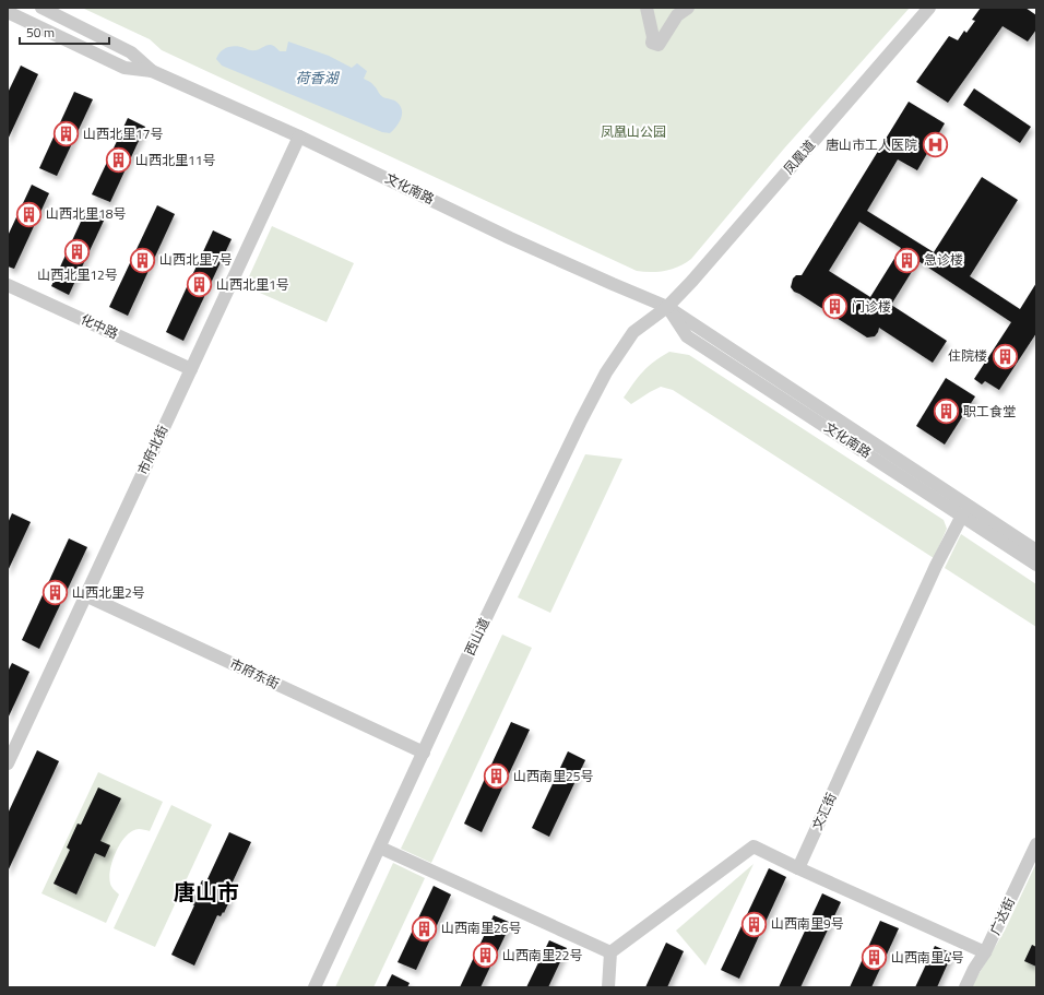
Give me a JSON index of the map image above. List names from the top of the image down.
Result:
{
  "streets": {
    "street": [
      "凤凰道",
      "文化南路",
      "化中路",
      "市府北街",
      "西山道",
      "市府东街",
      "文汇街",
      "广达街"
    ]
  },
  "crossings": [
    ["凤凰道", "文化南路"],
    ["凤凰道", "西山道"],
    ["文化南路", "市府北街"],
    ["文化南路", "西山道"],
    ["文化南路", "文汇街"],
    ["化中路", "市府北街"],
    ["市府北街", "市府东街"],
    ["西山道", "市府东街"]
  ],
  "districts": ["唐山市"],
  "water": ["荷香湖"],
  "parks": ["凤凰山公园"],
  "places": {
    "building": [
      "山西北里17号",
      "山西北里11号",
      "山西北里18号",
      "山西北里12号",
      "山西北里7号",
      "急诊楼",
      "山西北里1号",
      "门诊楼",
      "住院楼",
      "职工食堂",
      "山西北里2号",
      "山西南里25号",
      "山西南里9号",
      "山西南里26号",
      "山西南里22号",
      "山西南里4号"
    ],
    "hospital": ["唐山市工人医院"]
  },
  "scale_bar": "50 m"
}
